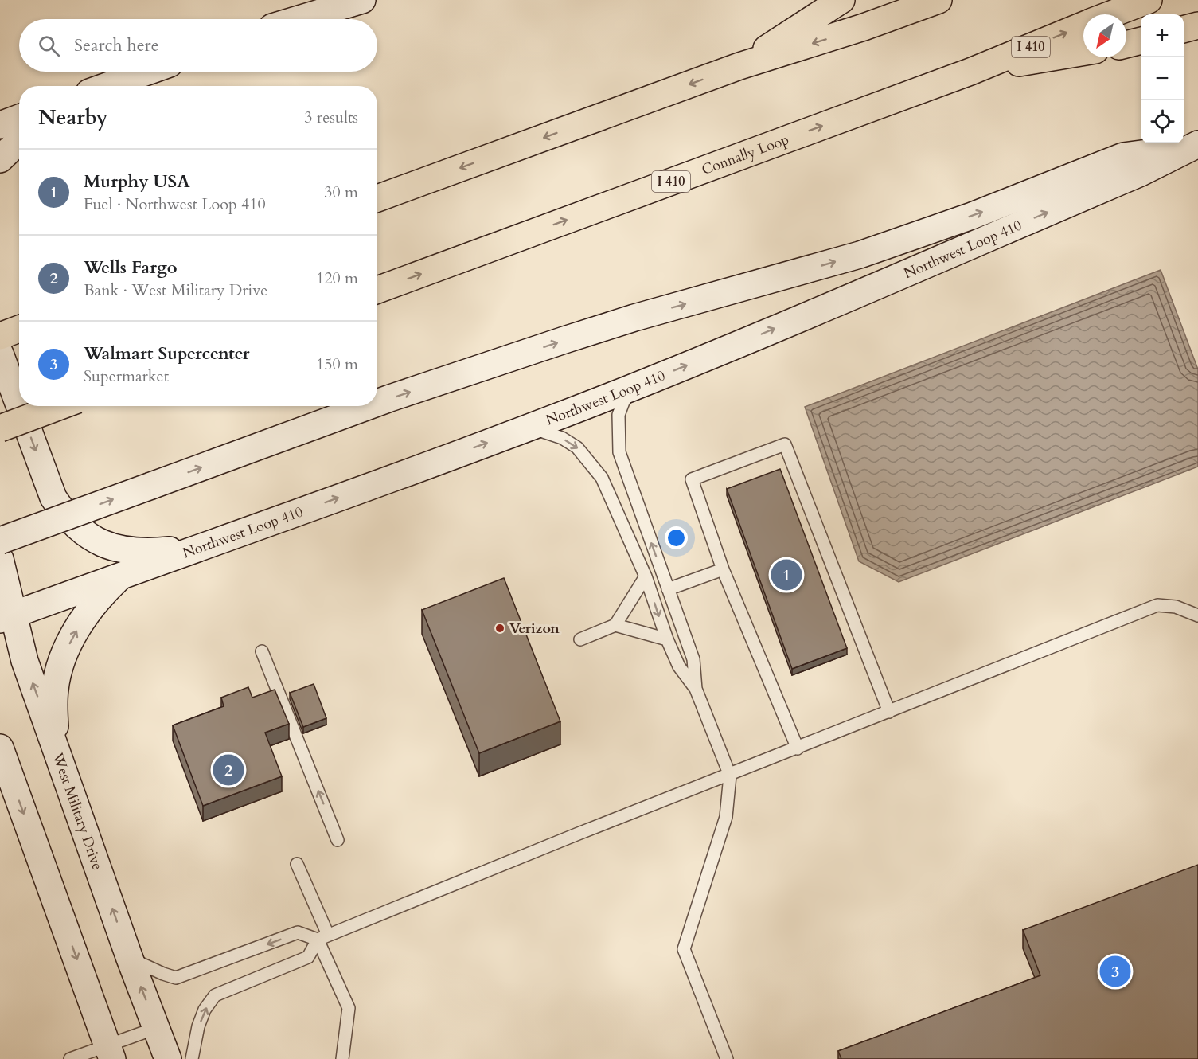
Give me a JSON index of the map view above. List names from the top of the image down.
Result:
{
  "streets": {
    "highway": ["I 410", "Connally Loop"],
    "main road": ["Northwest Loop 410", "West Military Drive"]
  },
  "crossings": [
    ["Northwest Loop 410", "West Military Drive"]
  ],
  "places": ["Verizon"],
  "north": "bottom left",
  "page": {
    "map_buttons": ["+", "−"],
    "search": "Search here",
    "heading": ["Nearby", "3 results"],
    "list": [
      {
        "mark": "1",
        "name": "Murphy USA",
        "note": "Fuel · Northwest Loop 410",
        "value": "30 m"
      },
      {
        "mark": "2",
        "name": "Wells Fargo",
        "note": "Bank · West Military Drive",
        "value": "120 m"
      },
      {
        "mark": "3",
        "name": "Walmart Supercenter",
        "note": "Supermarket",
        "value": "150 m"
      }
    ],
    "pins": ["1", "2", "3"]
  }
}
